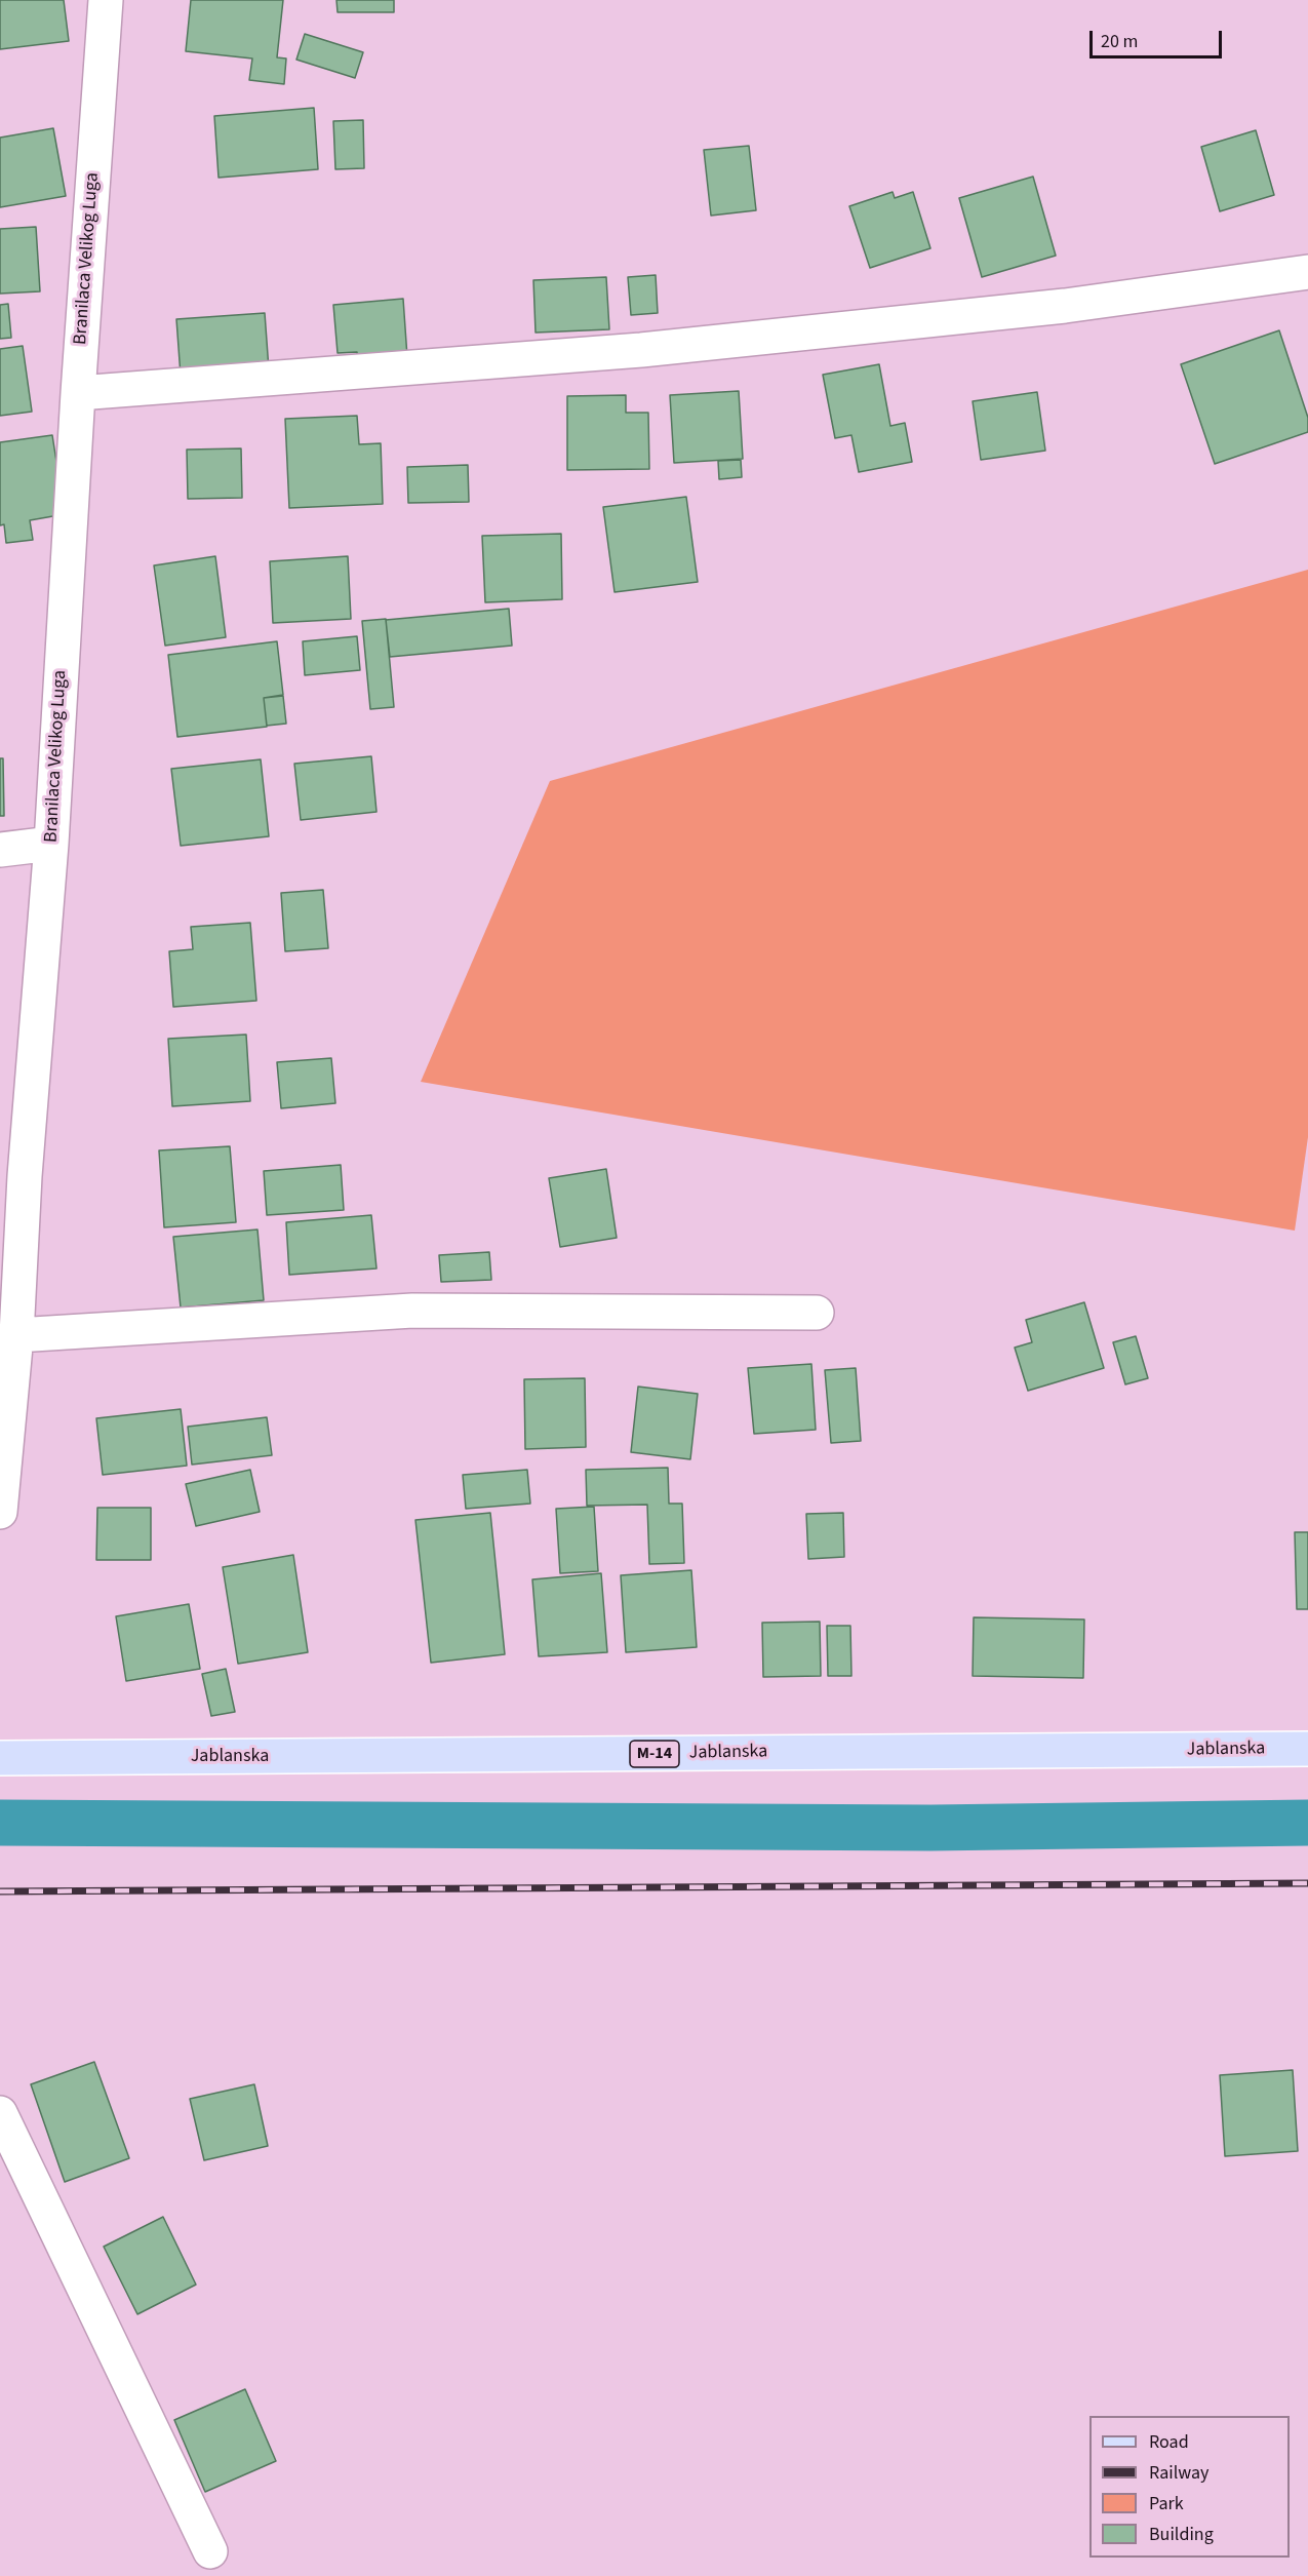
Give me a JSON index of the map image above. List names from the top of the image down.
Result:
{
  "streets": {
    "main road": ["Jablanska", "M-14"],
    "street": ["Branilaca Velikog Luga"]
  },
  "legend": [
    "Road",
    "Railway",
    "Park",
    "Building"
  ],
  "scale_bar": "20 m"
}
